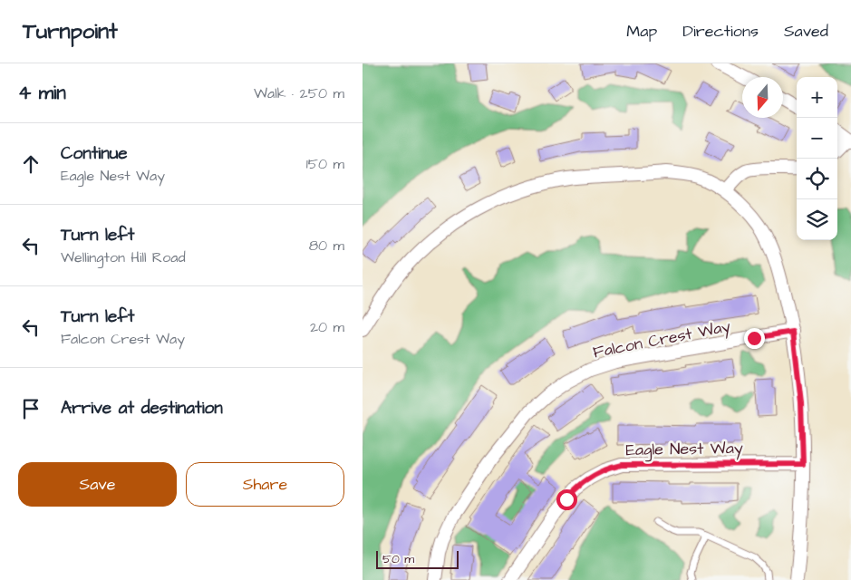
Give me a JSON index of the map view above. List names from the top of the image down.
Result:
{
  "streets": {
    "street": ["Falcon Crest Way", "Eagle Nest Way"]
  },
  "scale_bar": "50 m",
  "north": "bottom",
  "page": {
    "header": "Turnpoint",
    "nav": ["Map", "Directions", "Saved"],
    "heading": ["4 min", "Walk · 250 m"],
    "map_buttons": ["+", "−"],
    "list": [
      ["Continue", "Eagle Nest Way", "150 m"],
      ["Turn left", "Wellington Hill Road", "80 m"],
      ["Turn left", "Falcon Crest Way", "20 m"],
      "Arrive at destination"
    ],
    "buttons": ["Save", "Share"],
    "scale": "50 m"
  }
}
